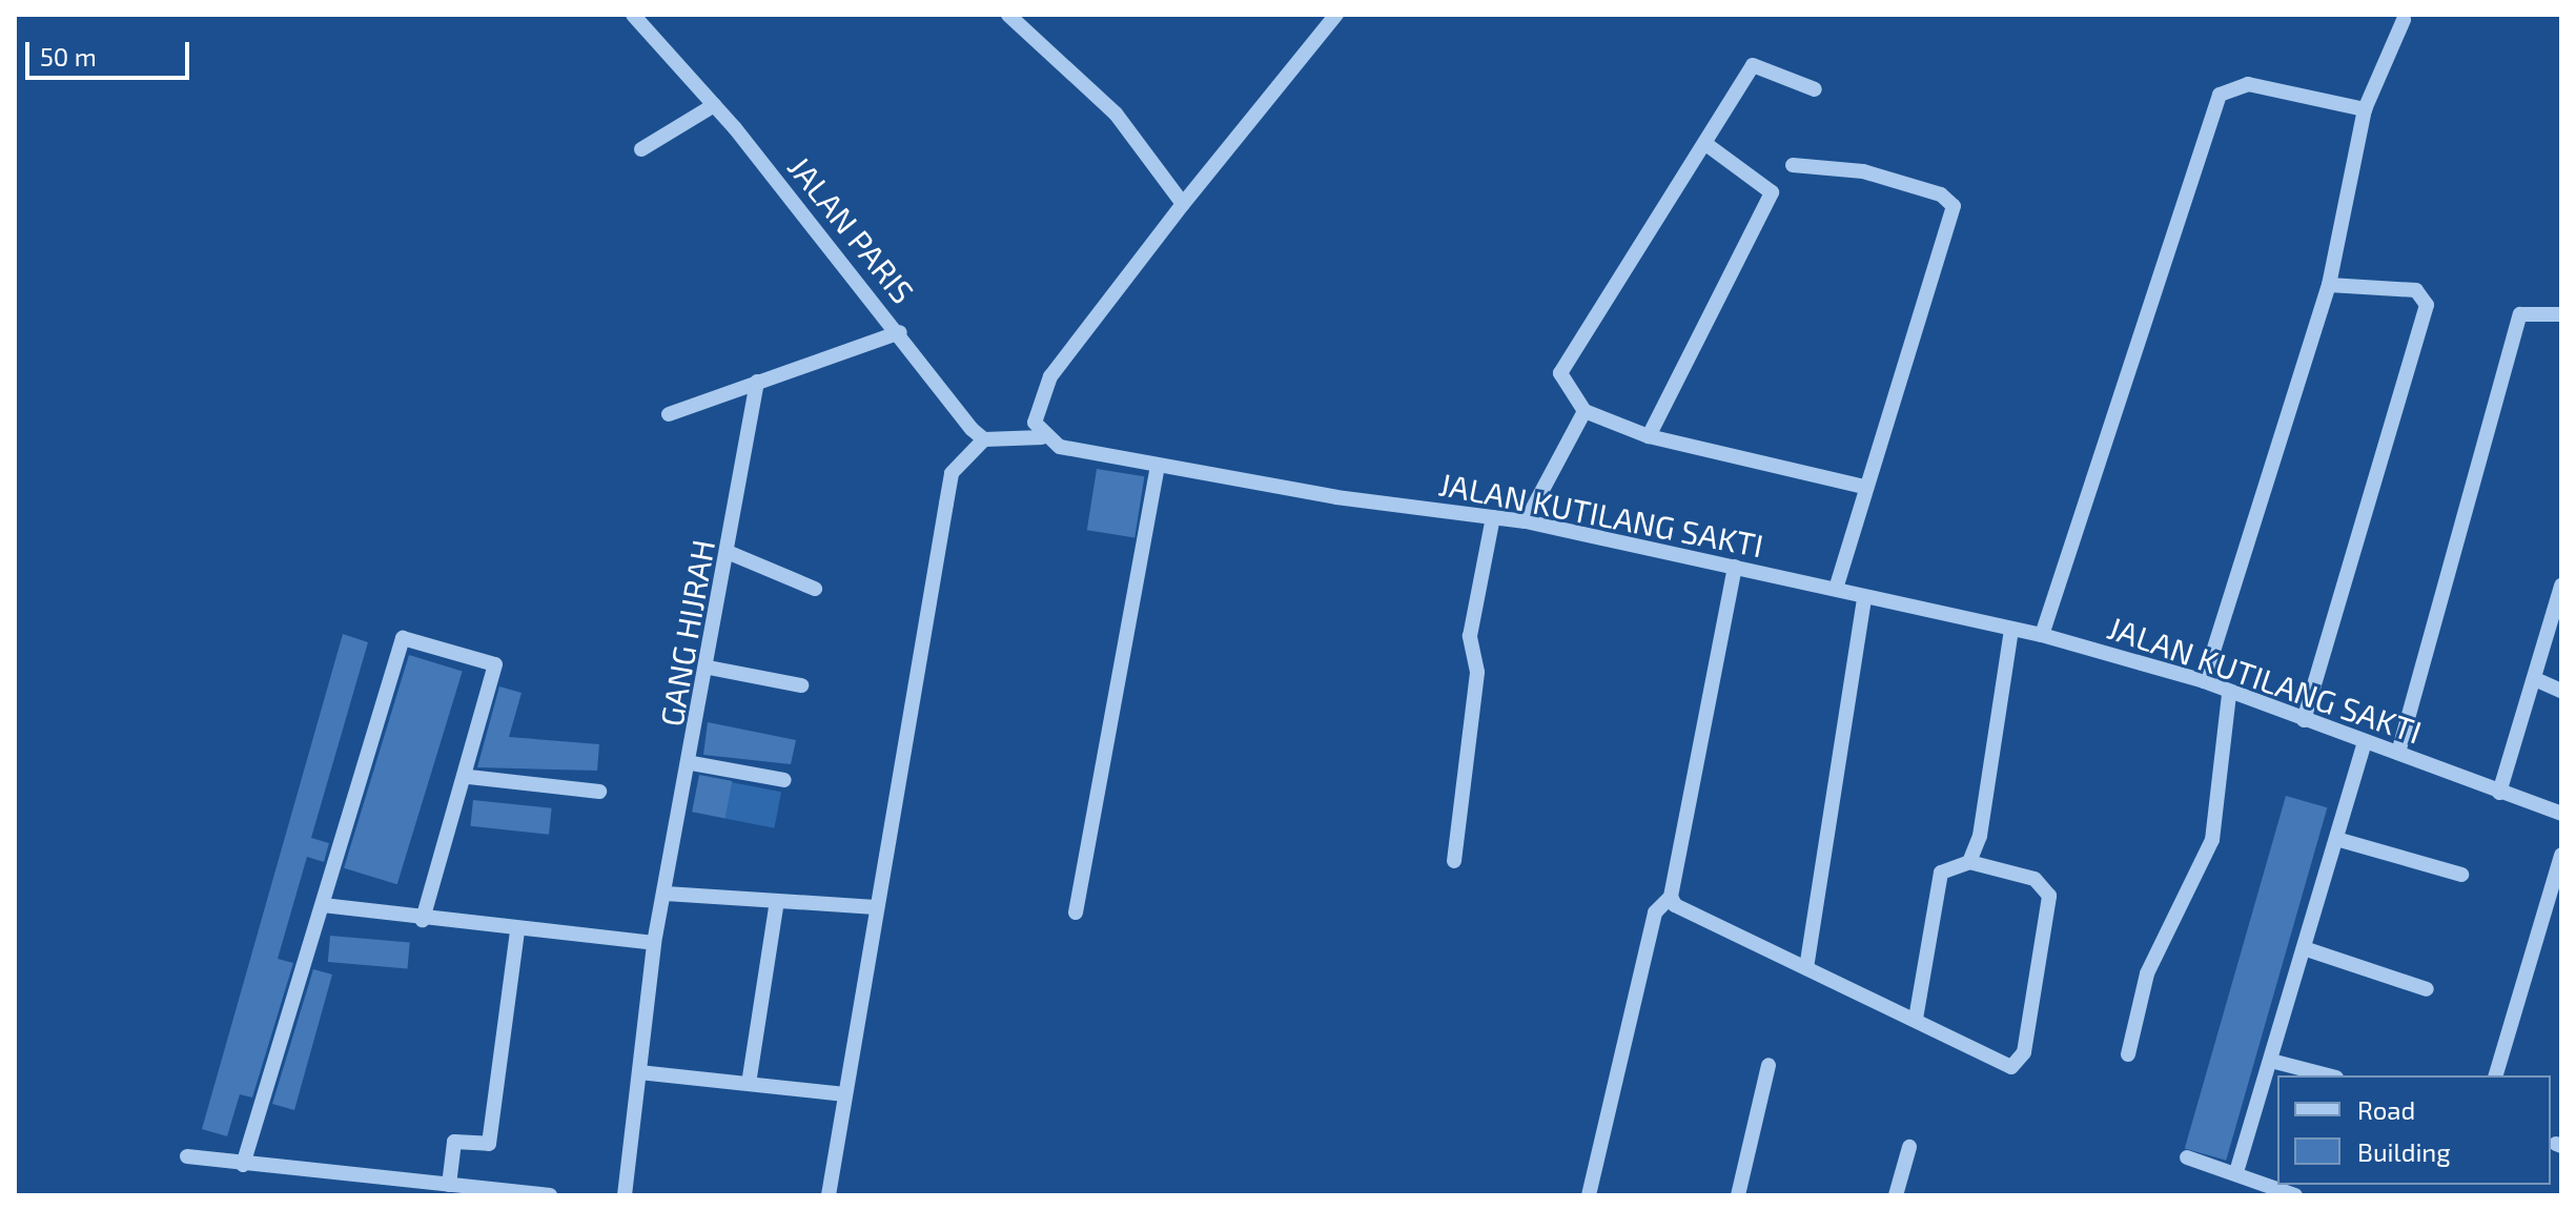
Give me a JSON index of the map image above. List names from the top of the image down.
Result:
{
  "streets": {
    "street": ["JALAN PARIS", "JALAN KUTILANG SAKTI", "GANG HIJRAH"]
  },
  "legend": ["Road", "Building"],
  "scale_bar": "50 m"
}
